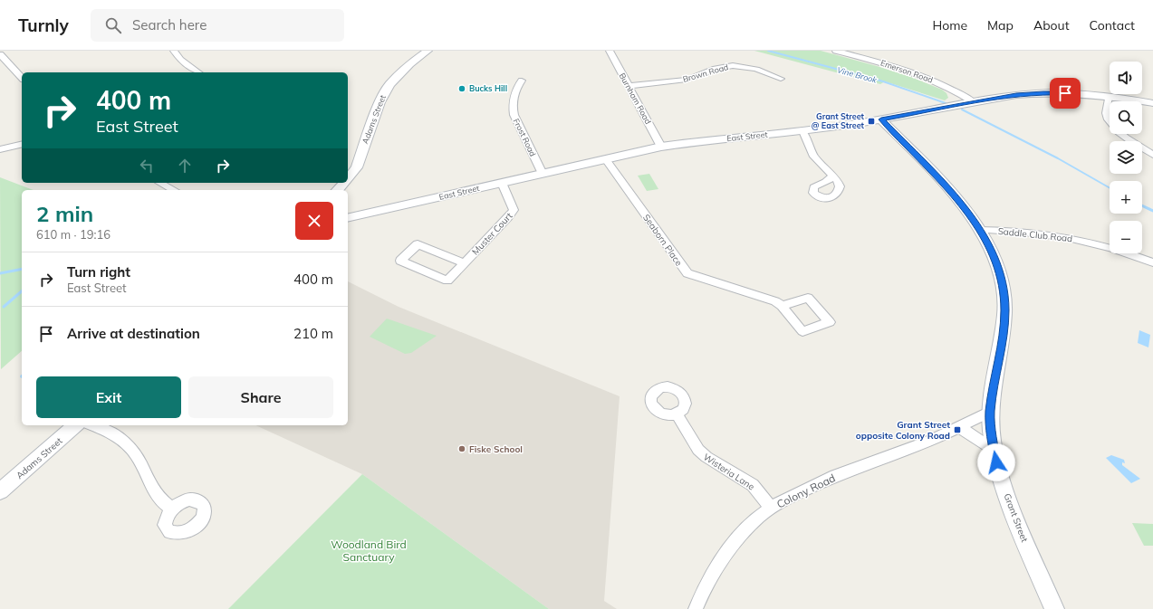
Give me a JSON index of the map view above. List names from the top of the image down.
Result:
{
  "streets": {
    "street": [
      "Emerson Road",
      "Brown Road",
      "Burnham Road",
      "Adams Street",
      "East Street",
      "Frost Road",
      "Muster Court",
      "Saddle Club Road",
      "Seaborn Place",
      "Wisteria Lane",
      "Colony Road",
      "Grant Street"
    ]
  },
  "crossings": [
    ["Emerson Road", "East Street"],
    ["Brown Road", "Burnham Road"],
    ["Burnham Road", "East Street"],
    ["East Street", "Frost Road"],
    ["East Street", "Muster Court"],
    ["East Street", "Seaborn Place"],
    ["East Street", "Grant Street"],
    ["Saddle Club Road", "Grant Street"],
    ["Wisteria Lane", "Colony Road"],
    ["Colony Road", "Grant Street"]
  ],
  "water": ["Vine Brook"],
  "parks": ["Woodland Bird Sanctuary"],
  "places": {
    "other": ["Bucks Hill", "Fiske School"],
    "transit": ["Grant Street @ East Street", "Grant Street opposite Colony Road"]
  },
  "page": {
    "header": "Turnly",
    "search": "Search here",
    "nav": [
      "Home",
      "Map",
      "About",
      "Contact"
    ],
    "map_buttons": ["+", "−"],
    "turn": ["400 m", "East Street"],
    "heading": ["2 min", "610 m · 19:16"],
    "list": [
      {
        "name": "Turn right",
        "note": "East Street",
        "value": "400 m"
      },
      {
        "name": "Arrive at destination",
        "value": "210 m"
      }
    ],
    "buttons": ["Exit", "Share"]
  }
}
